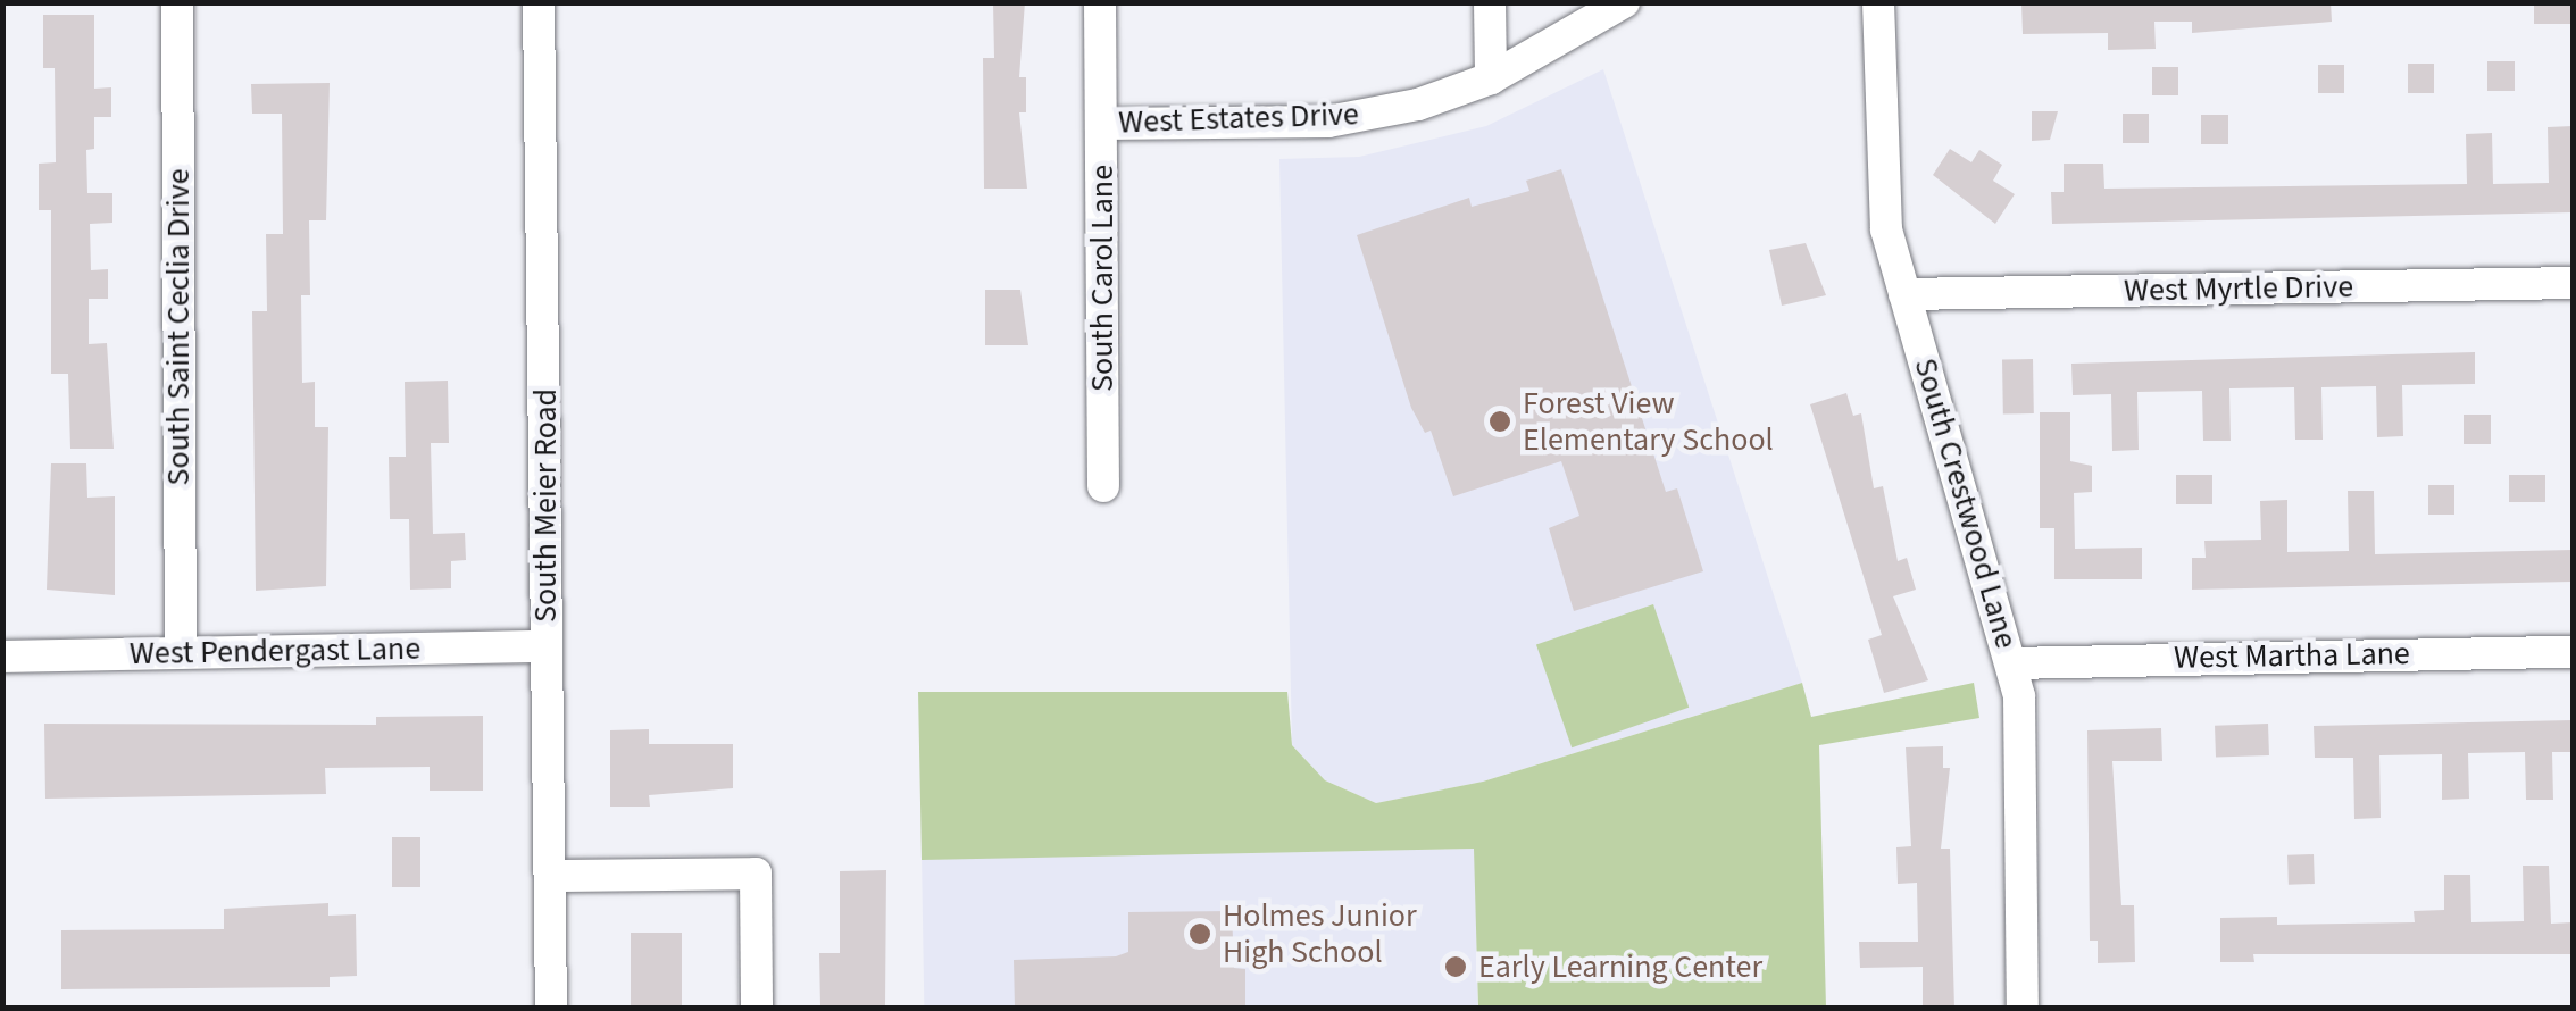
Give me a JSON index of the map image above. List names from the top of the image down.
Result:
{
  "streets": {
    "street": [
      "West Estates Drive",
      "South Carol Lane",
      "West Myrtle Drive",
      "South Saint Ceclia Drive",
      "South Crestwood Lane",
      "South Meier Road",
      "West Pendergast Lane",
      "West Martha Lane"
    ]
  },
  "crossings": [
    ["West Estates Drive", "South Carol Lane"],
    ["West Myrtle Drive", "South Crestwood Lane"],
    ["South Saint Ceclia Drive", "West Pendergast Lane"],
    ["South Crestwood Lane", "West Martha Lane"],
    ["South Meier Road", "West Pendergast Lane"]
  ],
  "places": ["Forest View Elementary School", "Holmes Junior High School", "Early Learning Center"]
}
